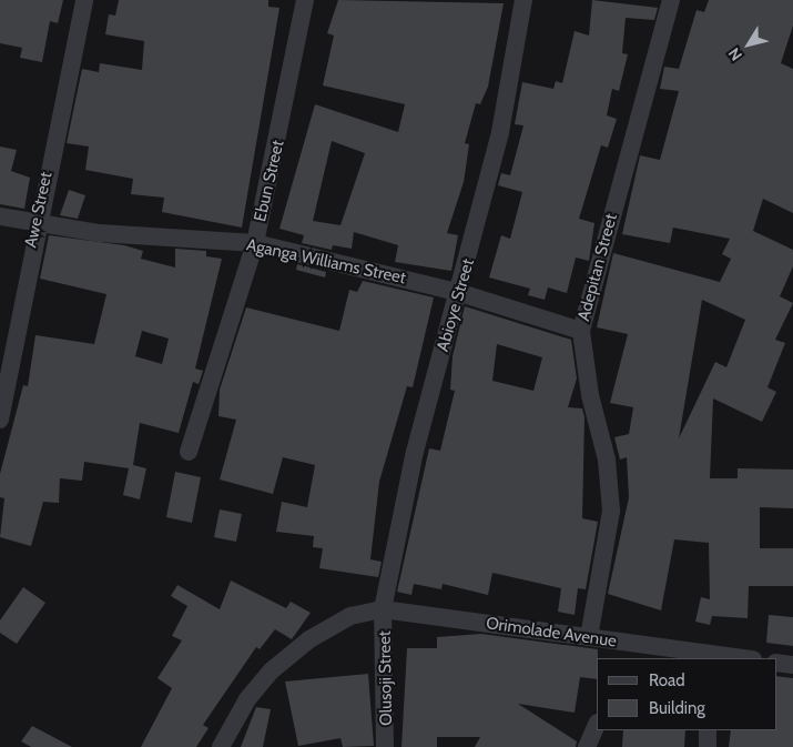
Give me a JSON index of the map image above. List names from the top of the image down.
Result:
{
  "streets": {
    "street": [
      "Ebun Street",
      "Awe Street",
      "Aganga Williams Street",
      "Adepitan Street",
      "Abioye Street",
      "Orimolade Avenue",
      "Olusoji Street"
    ]
  },
  "crossings": [
    ["Ebun Street", "Aganga Williams Street"],
    ["Awe Street", "Aganga Williams Street"],
    ["Aganga Williams Street", "Adepitan Street"],
    ["Aganga Williams Street", "Abioye Street"],
    ["Adepitan Street", "Orimolade Avenue"],
    ["Abioye Street", "Orimolade Avenue"],
    ["Abioye Street", "Olusoji Street"],
    ["Orimolade Avenue", "Olusoji Street"]
  ],
  "legend": ["Road", "Building"],
  "north": "bottom left"
}
